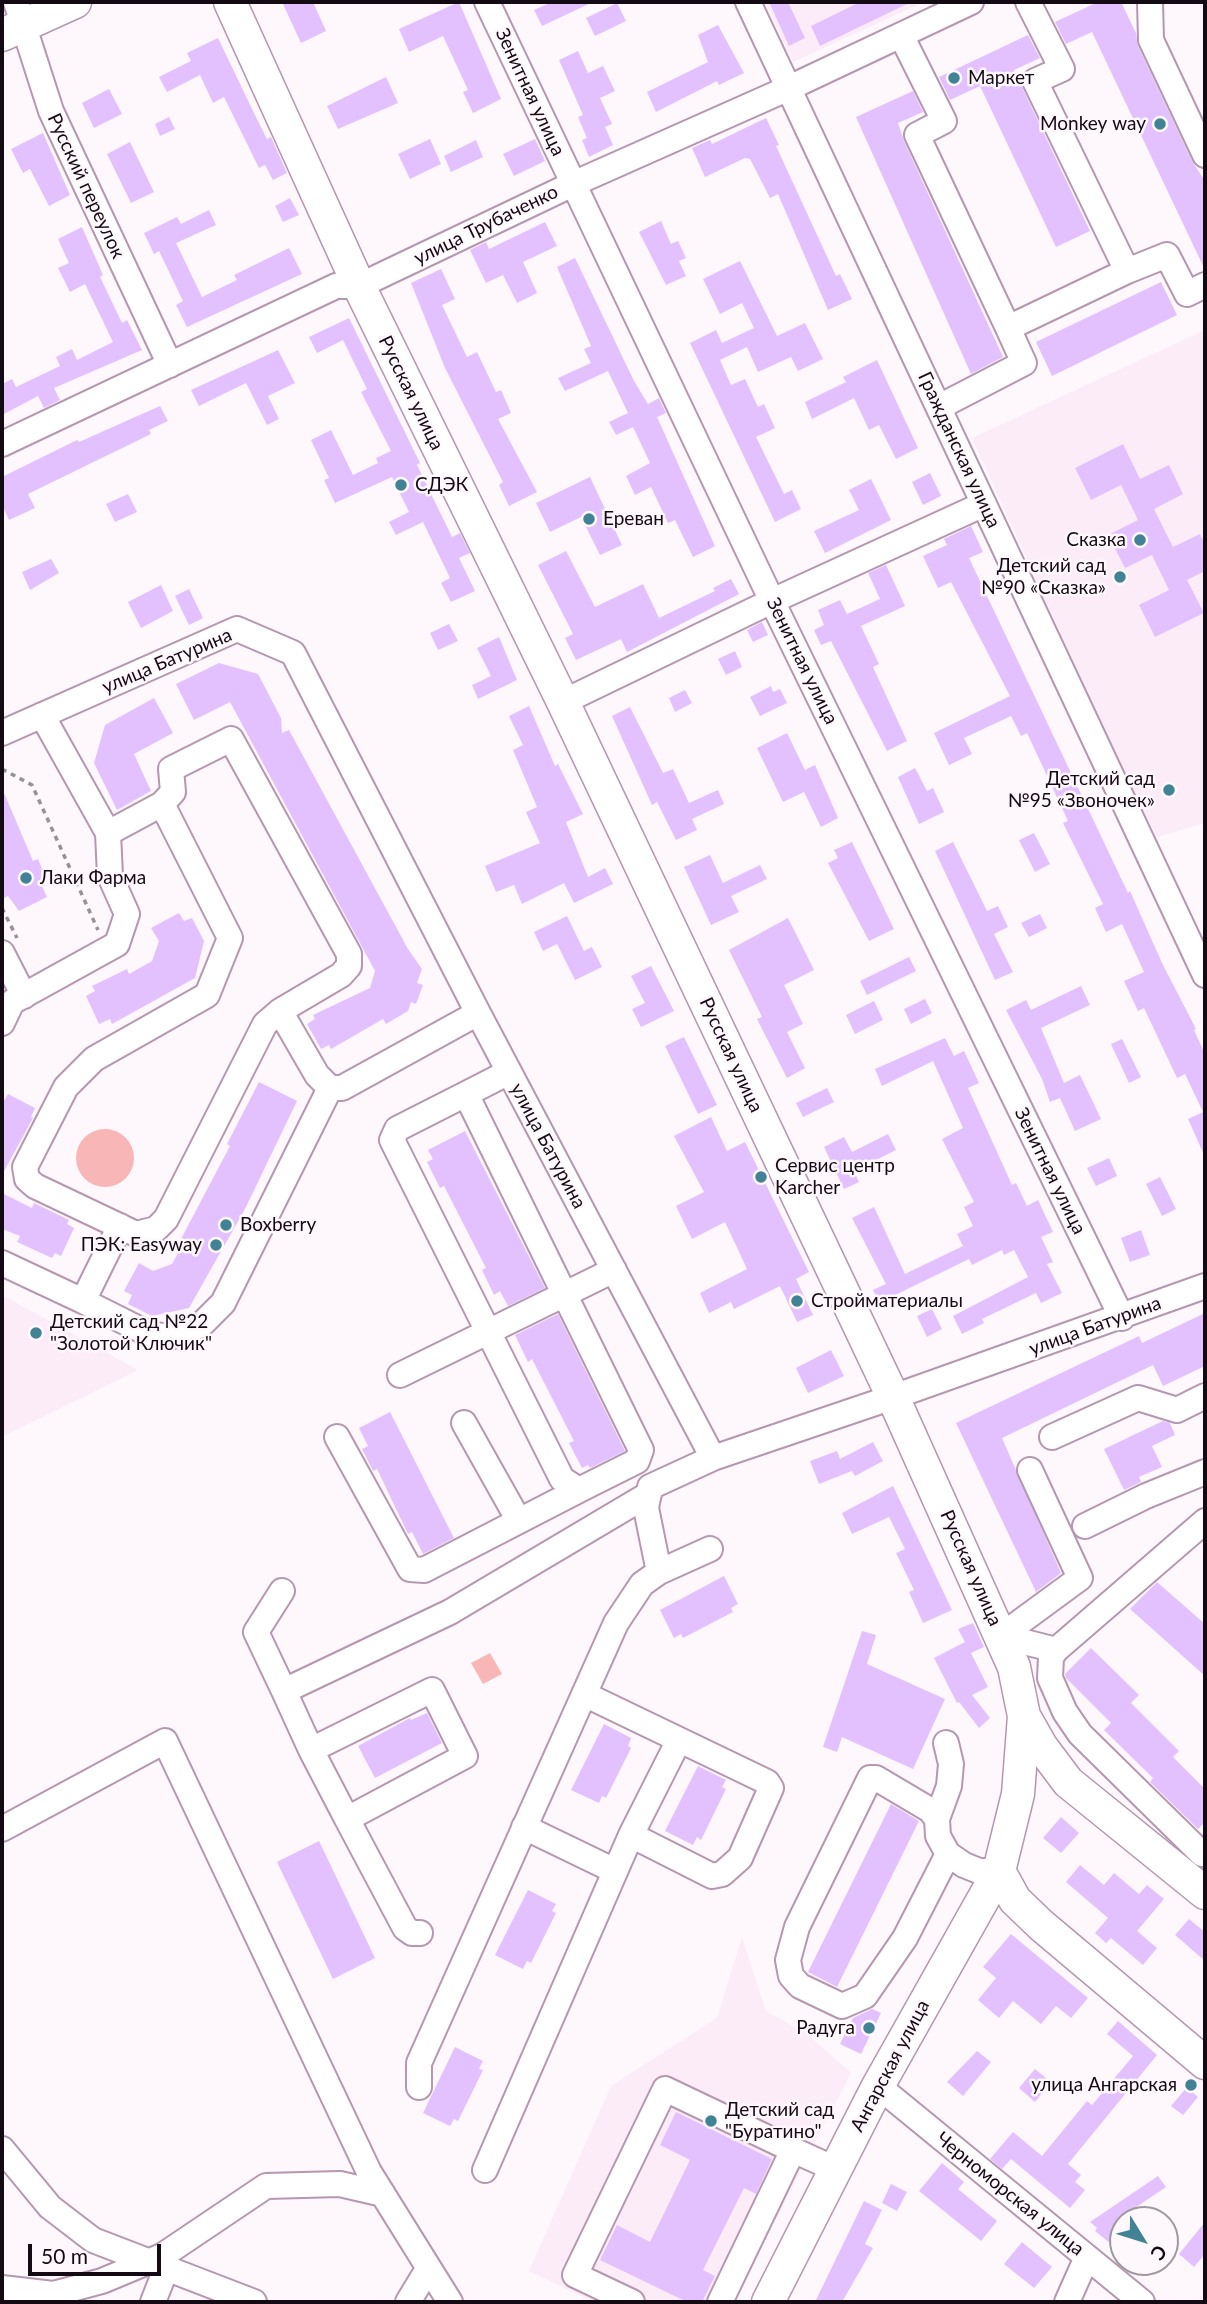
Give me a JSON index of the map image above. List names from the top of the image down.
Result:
{
  "streets": {
    "main road": ["Русская улица", "Ангарская улица"],
    "street": [
      "Зенитная улица",
      "Русский переулок",
      "улица Трубаченко",
      "Гражданская улица",
      "улица Батурина",
      "Черноморская улица"
    ]
  },
  "crossings": [
    ["Зенитная улица", "улица Трубаченко"],
    ["Зенитная улица", "улица Батурина"],
    ["Русский переулок", "улица Трубаченко"],
    ["улица Трубаченко", "Русская улица"],
    ["улица Трубаченко", "Гражданская улица"],
    ["Русская улица", "улица Батурина"],
    ["Русская улица", "Ангарская улица"],
    ["Ангарская улица", "Черноморская улица"]
  ],
  "places": [
    "Маркет",
    "Monkey way",
    "СДЭК",
    "Ереван",
    "Сказка",
    "Детский сад №90 «Сказка»",
    "Детский сад №95 «Звоночек»",
    "Лаки Фарма",
    "Сервис центр Karcher",
    "Boxberry",
    "ПЭК: Easyway",
    "Стройматериалы",
    "Детский сад №22 \"Золотой Ключик\"",
    "Радуга",
    "улица Ангарская",
    "Детский сад \"Буратино\""
  ],
  "scale_bar": "50 m",
  "north": "bottom right"
}
